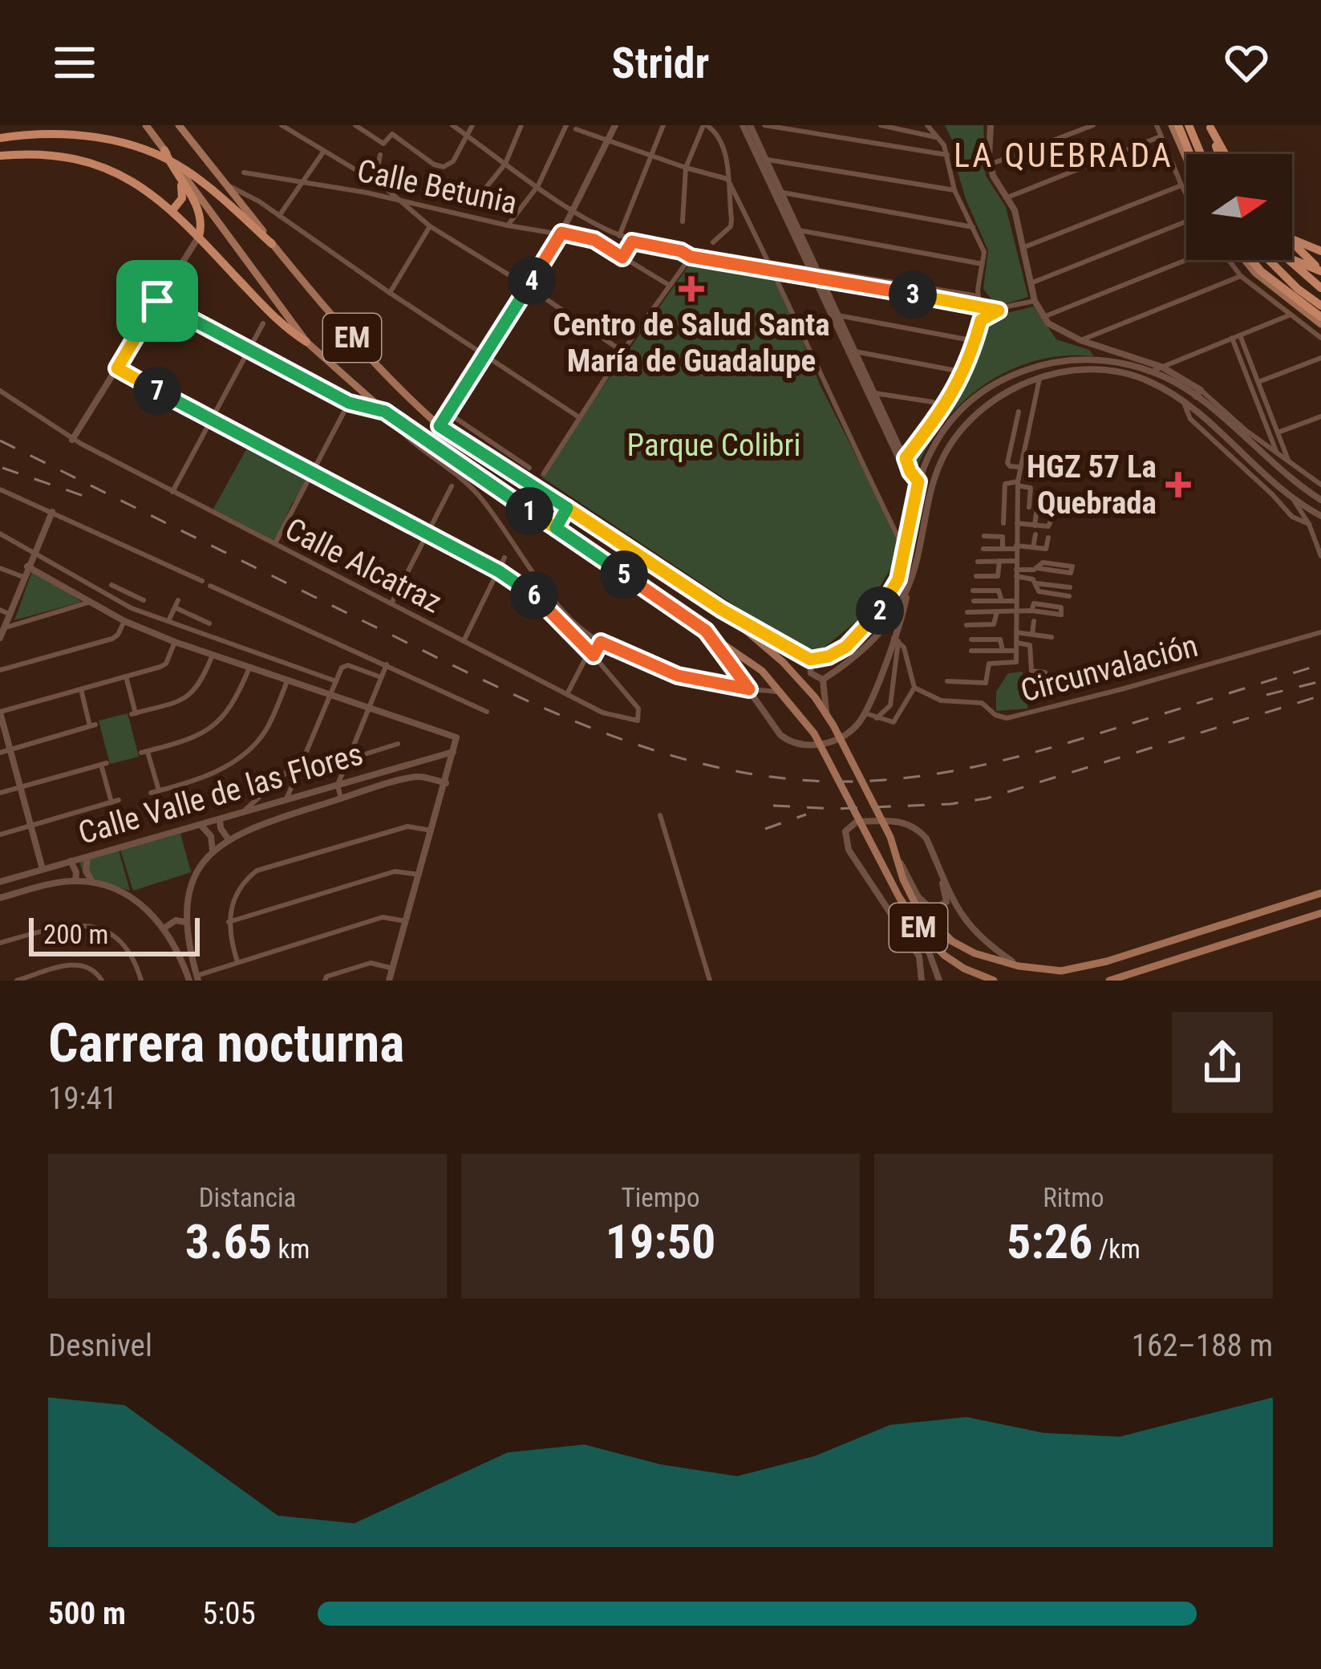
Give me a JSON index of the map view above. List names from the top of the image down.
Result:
{
  "streets": {
    "main road": ["EM"],
    "street": [
      "Calle Betunia",
      "Calle Alcatraz",
      "Circunvalación",
      "Calle Valle de las Flores"
    ]
  },
  "districts": ["LA QUEBRADA"],
  "parks": ["Parque Colibri"],
  "places": {
    "health": ["Centro de Salud Santa María de Guadalupe", "HGZ 57 La Quebrada"]
  },
  "scale_bar": "200 m",
  "north": "right",
  "page": {
    "header": "Stridr",
    "pins": [
      "4",
      "3",
      "7",
      "1",
      "5",
      "6",
      "2"
    ],
    "scale": "200 m",
    "heading": ["Carrera nocturna", "19:41"],
    "stats": [
      ["Distancia", "3.65 km"],
      ["Tiempo", "19:50"],
      ["Ritmo", "5:26 /km"]
    ],
    "chart": ["Desnivel", "162–188 m"],
    "list": [
      {
        "name": "500 m",
        "note": "5:05"
      }
    ]
  }
}
